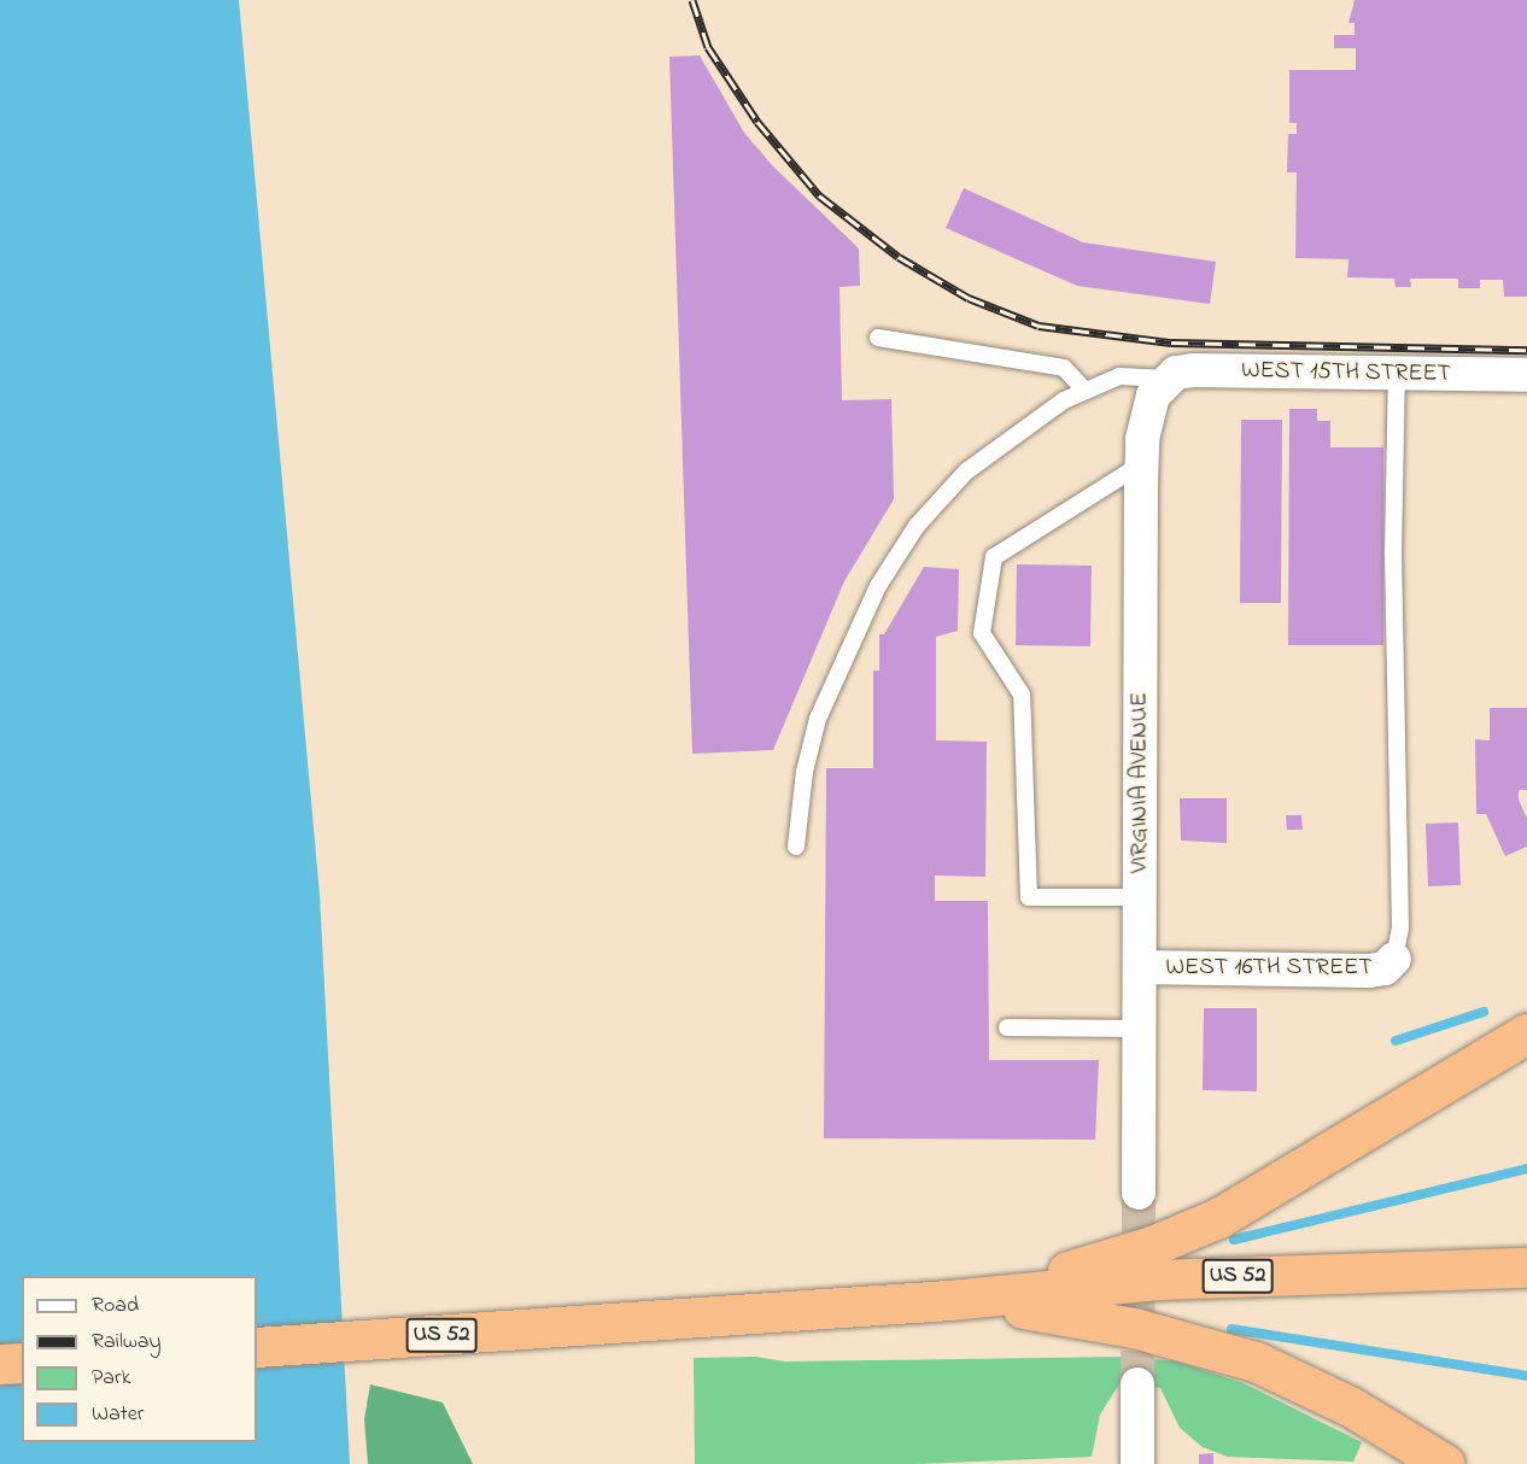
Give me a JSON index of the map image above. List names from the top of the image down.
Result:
{
  "streets": {
    "highway": ["US 52"],
    "street": ["WEST 15TH STREET", "VIRGINIA AVENUE", "WEST 16TH STREET"]
  },
  "crossings": [
    ["WEST 15TH STREET", "VIRGINIA AVENUE"],
    ["VIRGINIA AVENUE", "WEST 16TH STREET"]
  ],
  "legend": [
    "Road",
    "Railway",
    "Park",
    "Water"
  ]
}
